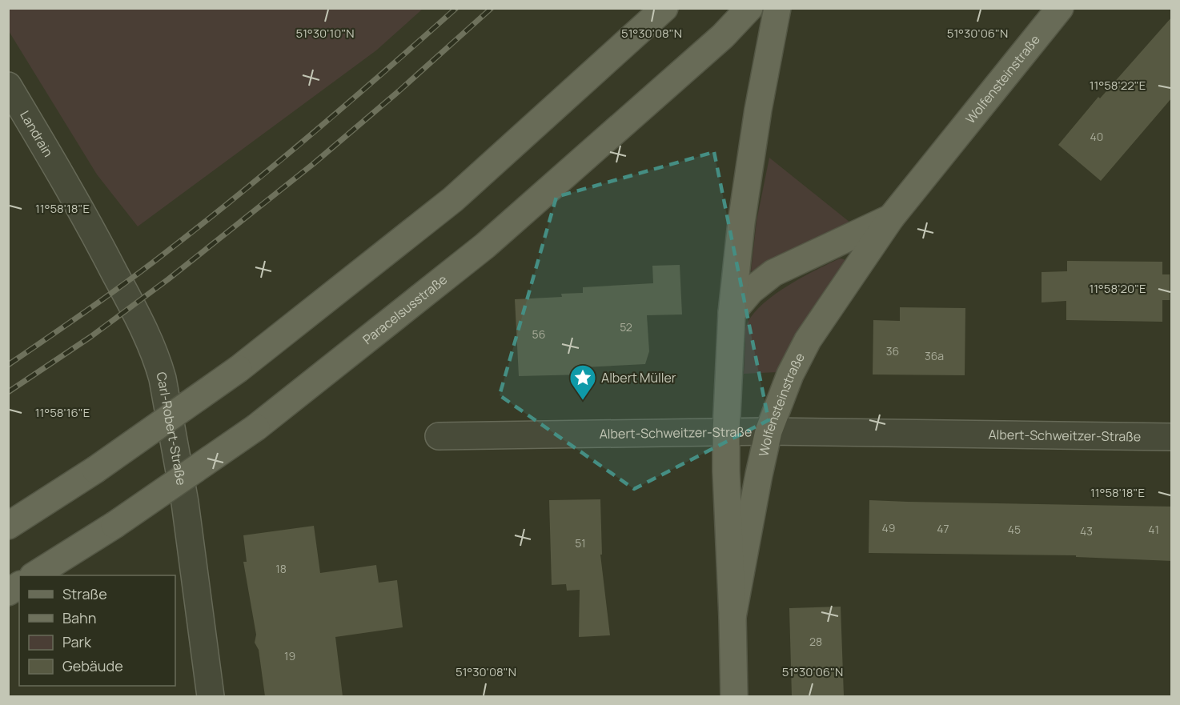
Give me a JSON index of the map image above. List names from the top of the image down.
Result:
{
  "streets": {
    "main road": ["Wolfensteinstraße", "Paracelsusstraße"],
    "street": ["Landrain", "Carl-Robert-Straße", "Albert-Schweitzer-Straße"]
  },
  "crossings": [
    ["Wolfensteinstraße", "Albert-Schweitzer-Straße"],
    ["Landrain", "Carl-Robert-Straße"]
  ],
  "places": {
    "place": ["Albert Müller"]
  },
  "house_numbers": [
    "40",
    "52",
    "56",
    "36",
    "36a",
    "49",
    "47",
    "45",
    "41",
    "43",
    "51",
    "18",
    "28",
    "19"
  ],
  "legend": [
    "Straße",
    "Bahn",
    "Park",
    "Gebäude"
  ],
  "coordinates": [
    "51°30'10\"N",
    "51°30'08\"N",
    "51°30'06\"N",
    "11°58'22\"E",
    "11°58'18\"E",
    "11°58'20\"E",
    "11°58'16\"E"
  ]
}
